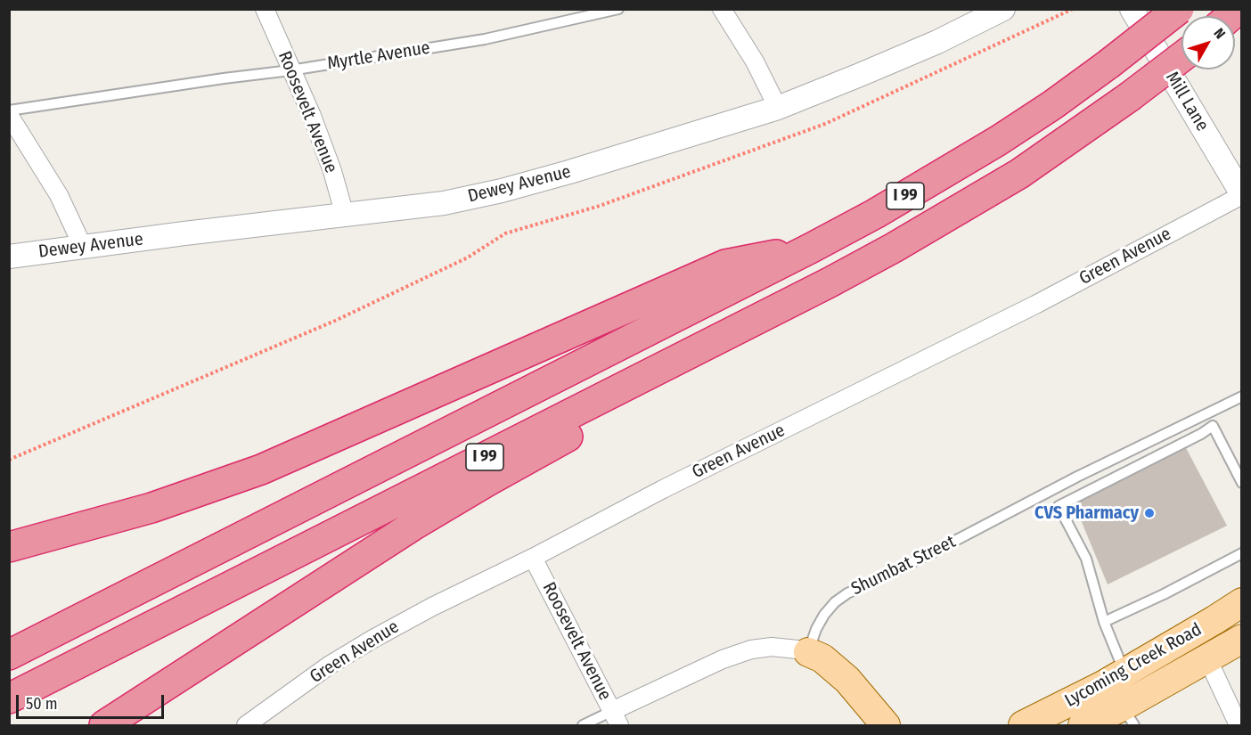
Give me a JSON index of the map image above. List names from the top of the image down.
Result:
{
  "streets": {
    "highway": ["I 99"],
    "main road": ["Lycoming Creek Road"],
    "street": [
      "Mill Lane",
      "Roosevelt Avenue",
      "Dewey Avenue",
      "Green Avenue"
    ],
    "lane": ["Myrtle Avenue", "Shumbat Street"]
  },
  "crossings": [
    ["Myrtle Avenue", "Roosevelt Avenue"],
    ["Mill Lane", "Green Avenue"],
    ["Roosevelt Avenue", "Dewey Avenue"],
    ["Roosevelt Avenue", "Green Avenue"]
  ],
  "places": ["CVS Pharmacy"],
  "scale_bar": "50 m",
  "north": "top right"
}
